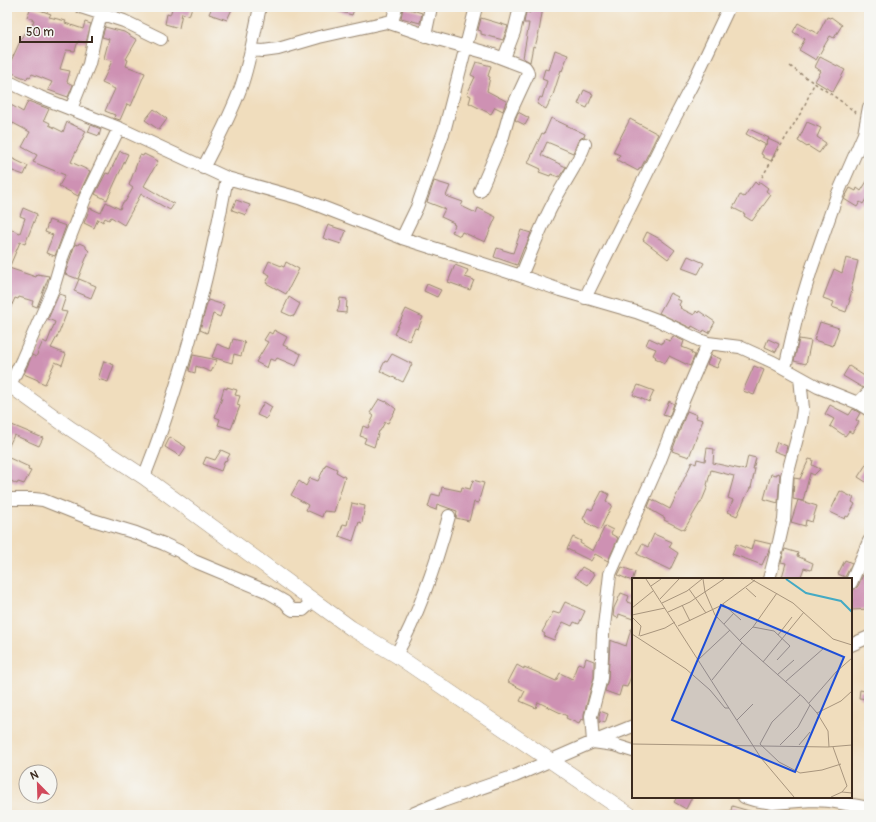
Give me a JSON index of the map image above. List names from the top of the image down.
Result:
{
  "scale_bar": "50 m",
  "north": "top left"
}
